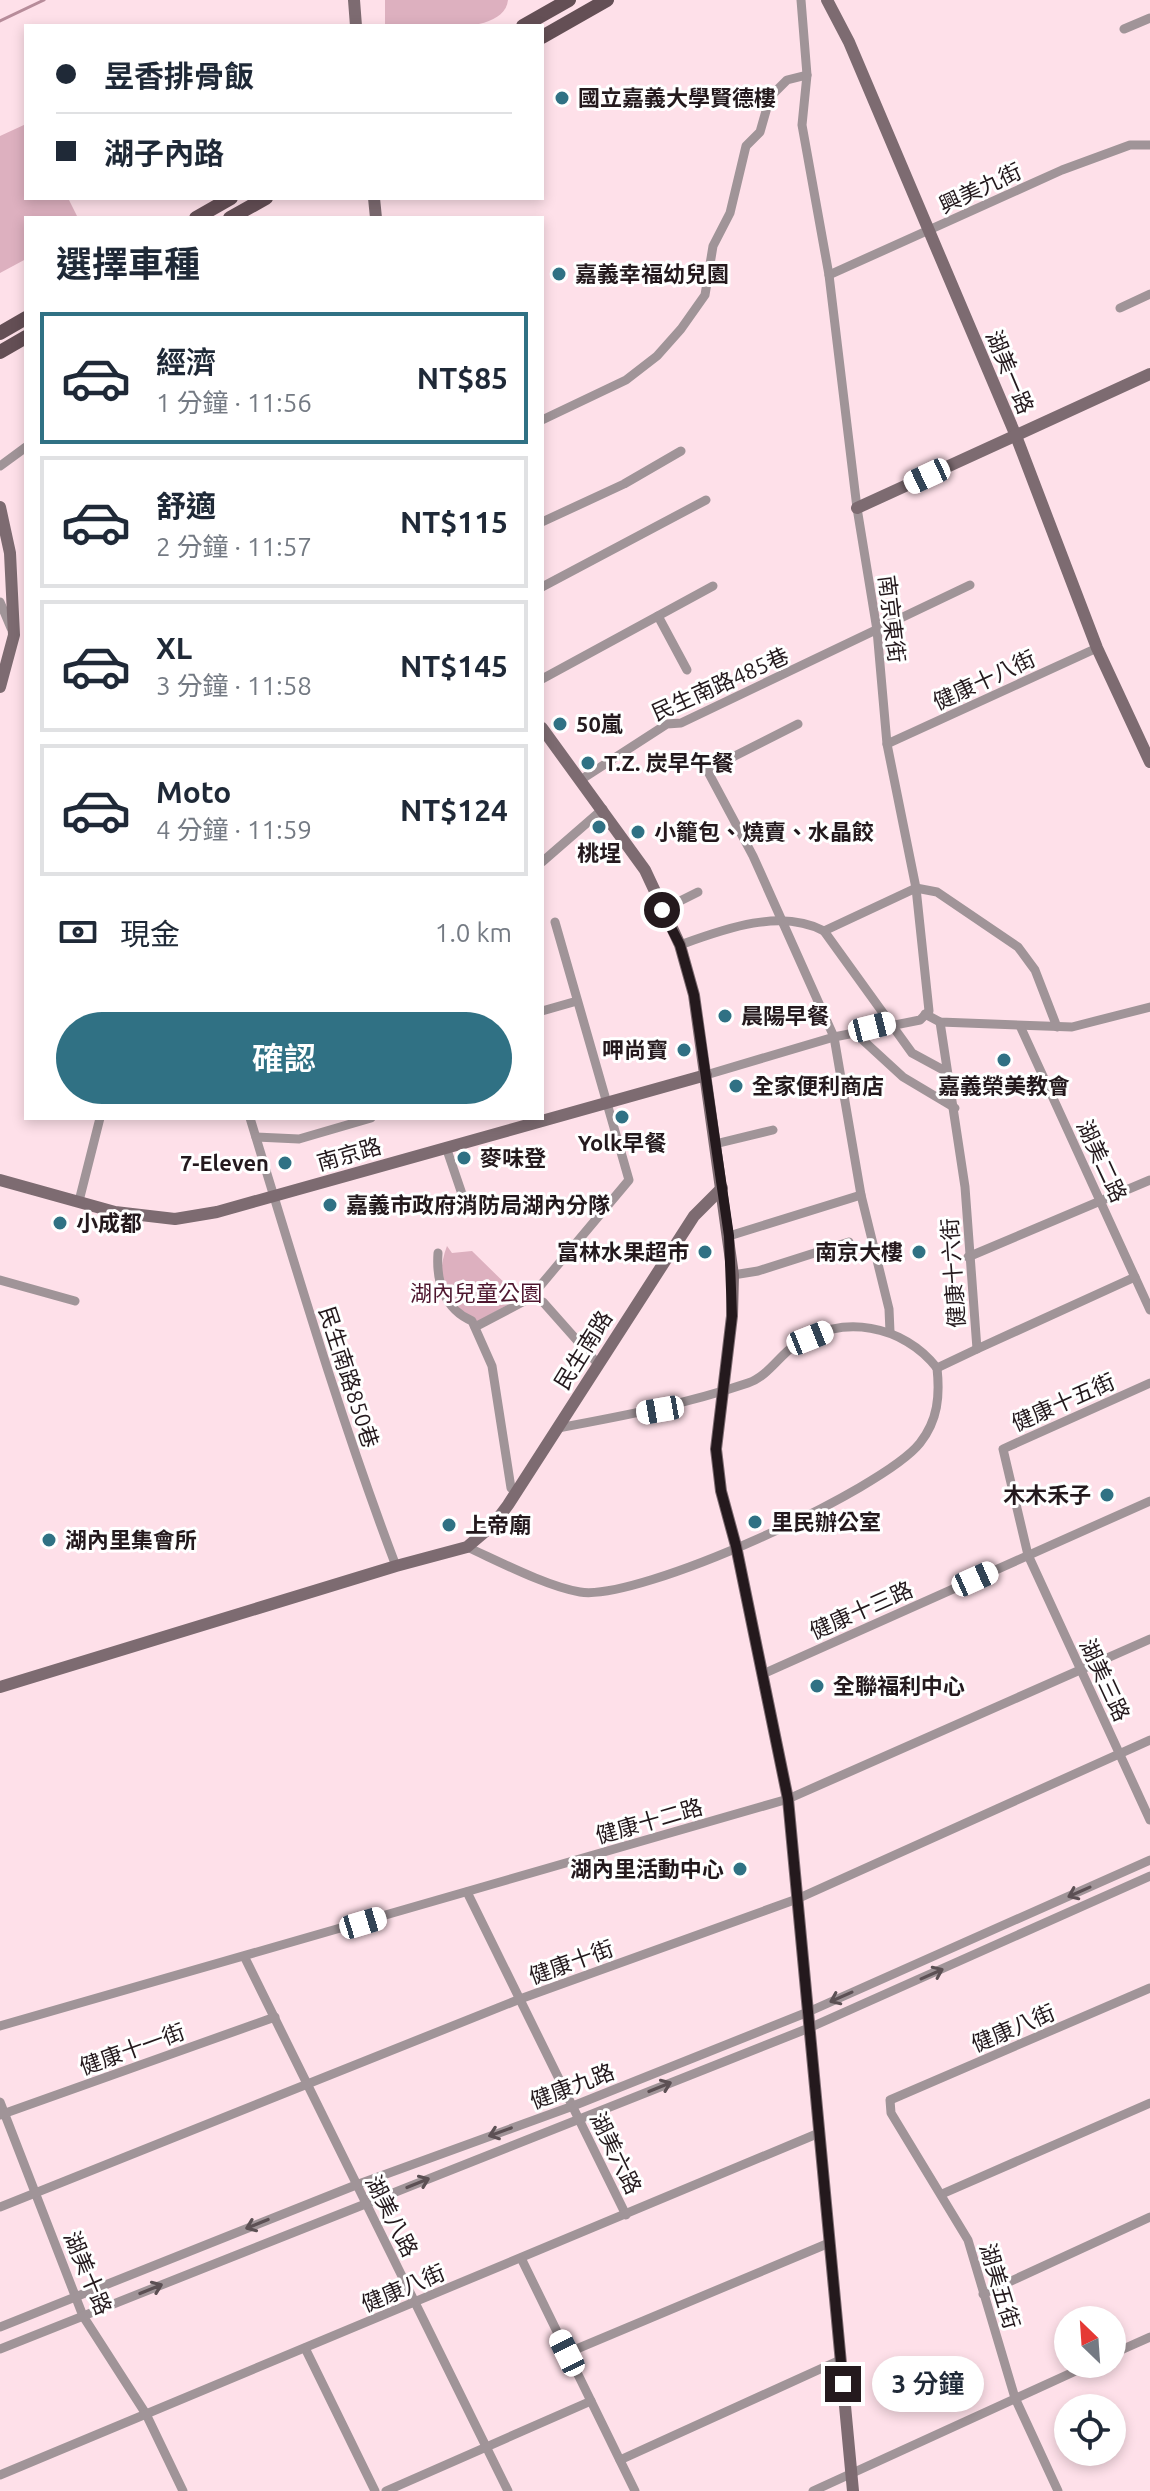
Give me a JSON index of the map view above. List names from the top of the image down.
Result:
{
  "streets": {
    "street": [
      "興美九街",
      "湖美一路",
      "南京東街",
      "健康十八街",
      "民生南路485巷",
      "南京路",
      "湖美二路",
      "健康十六街",
      "民生南路",
      "民生南路850巷",
      "健康十五街",
      "健康十三路",
      "湖美三路",
      "健康十二路",
      "健康十街",
      "健康八街",
      "健康十一街",
      "健康九路",
      "湖美六路",
      "湖美八路",
      "湖美十路",
      "湖美五街"
    ]
  },
  "crossings": [
    ["興美九街", "湖美一路"],
    ["興美九街", "南京東街"],
    ["湖美一路", "健康十八街"],
    ["南京東街", "健康十八街"],
    ["南京東街", "民生南路485巷"],
    ["南京路", "民生南路850巷"],
    ["湖美二路", "健康十六街"],
    ["民生南路", "民生南路850巷"],
    ["健康十五街", "健康十三路"],
    ["健康十五街", "湖美三路"],
    ["健康十三路", "湖美三路"],
    ["湖美三路", "健康十二路"],
    ["湖美三路", "健康十街"],
    ["健康十二路", "湖美六路"],
    ["健康十二路", "湖美八路"],
    ["健康十街", "湖美六路"],
    ["健康十街", "湖美八路"],
    ["健康十街", "湖美十路"],
    ["健康八街", "湖美六路"],
    ["健康八街", "湖美八路"],
    ["健康八街", "湖美十路"],
    ["健康八街", "湖美五街"],
    ["健康十一街", "湖美八路"],
    ["健康十一街", "湖美十路"],
    ["健康九路", "湖美六路"],
    ["健康九路", "湖美八路"],
    ["健康九路", "湖美十路"]
  ],
  "parks": ["湖內兒童公園"],
  "places": [
    "國立嘉義大學賢德樓",
    "嘉義幸福幼兒園",
    "50嵐",
    "T.Z. 炭早午餐",
    "桃埕",
    "小籠包、燒賣、水晶餃",
    "晨陽早餐",
    "呷尚寶",
    "嘉義榮美教會",
    "全家便利商店",
    "Yolk早餐",
    "麥味登",
    "7-Eleven",
    "嘉義市政府消防局湖內分隊",
    "小成都",
    "富林水果超市",
    "南京大樓",
    "木木禾子",
    "里民辦公室",
    "上帝廟",
    "湖內里集會所",
    "全聯福利中心",
    "湖內里活動中心"
  ],
  "north": "top left",
  "page": {
    "banner": ["昱香排骨飯", "湖子內路"],
    "heading": "選擇車種",
    "list": [
      {
        "name": "經濟",
        "note": "1 分鐘 · 11:56",
        "value": "NT$85"
      },
      {
        "name": "舒適",
        "note": "2 分鐘 · 11:57",
        "value": "NT$115"
      },
      {
        "name": "XL",
        "note": "3 分鐘 · 11:58",
        "value": "NT$145"
      },
      {
        "name": "Moto",
        "note": "4 分鐘 · 11:59",
        "value": "NT$124"
      }
    ],
    "pay": ["現金", "1.0 km"],
    "buttons": "確認",
    "bubble": "3 分鐘"
  }
}
